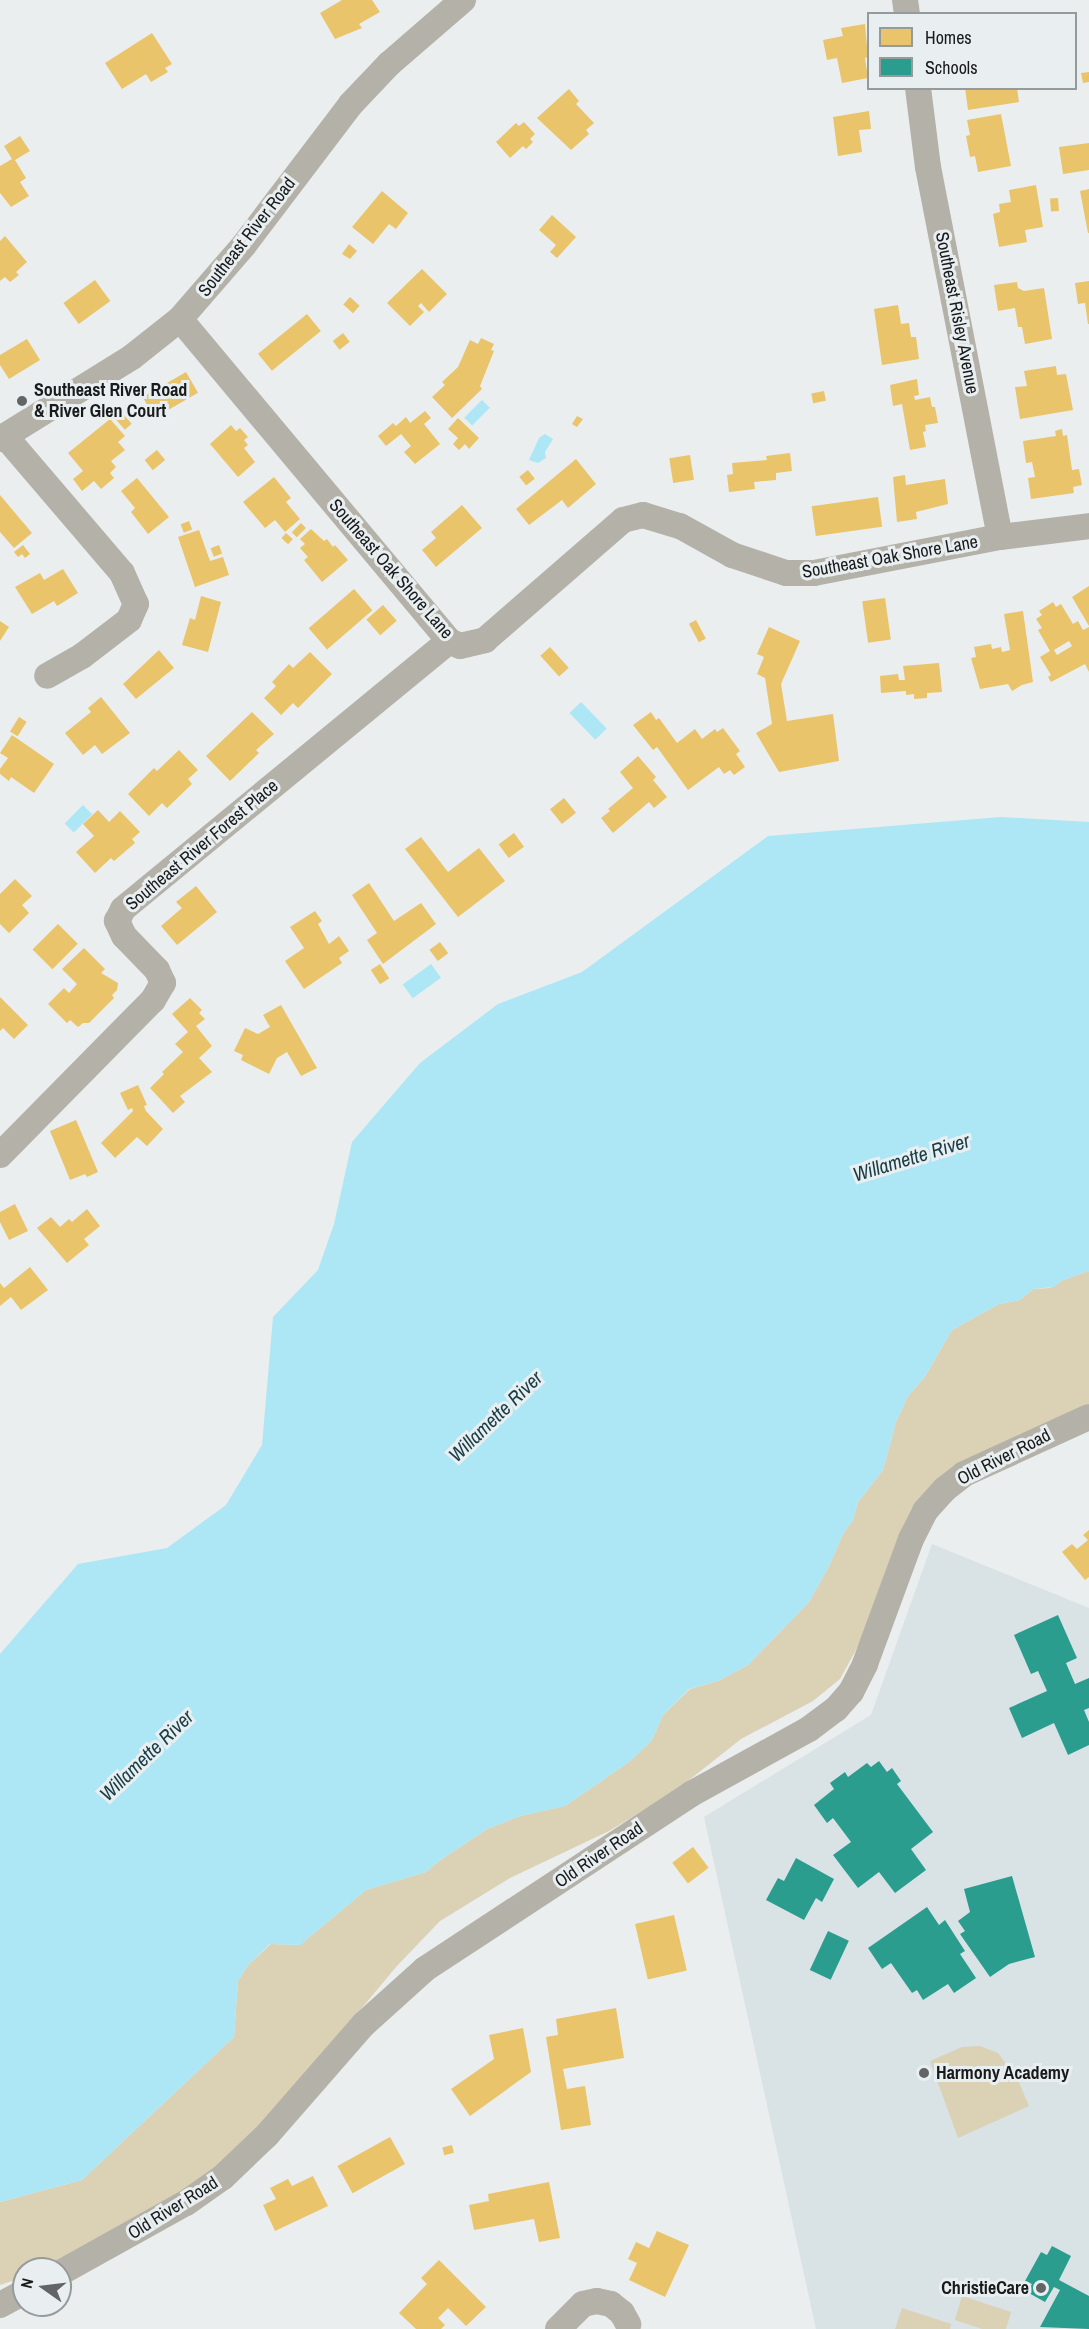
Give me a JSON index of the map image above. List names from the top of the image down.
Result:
{
  "streets": {
    "street": [
      "Southeast River Road",
      "Southeast Risley Avenue",
      "Southeast Oak Shore Lane",
      "Southeast River Forest Place",
      "Old River Road"
    ]
  },
  "crossings": [
    ["Southeast River Road", "Southeast Oak Shore Lane"],
    ["Southeast Risley Avenue", "Southeast Oak Shore Lane"],
    ["Southeast Oak Shore Lane", "Southeast River Forest Place"]
  ],
  "water": ["Willamette River"],
  "places": ["Southeast River Road & River Glen Court", "Harmony Academy", "ChristieCare"],
  "legend": ["Homes", "Schools"],
  "north": "left"
}
